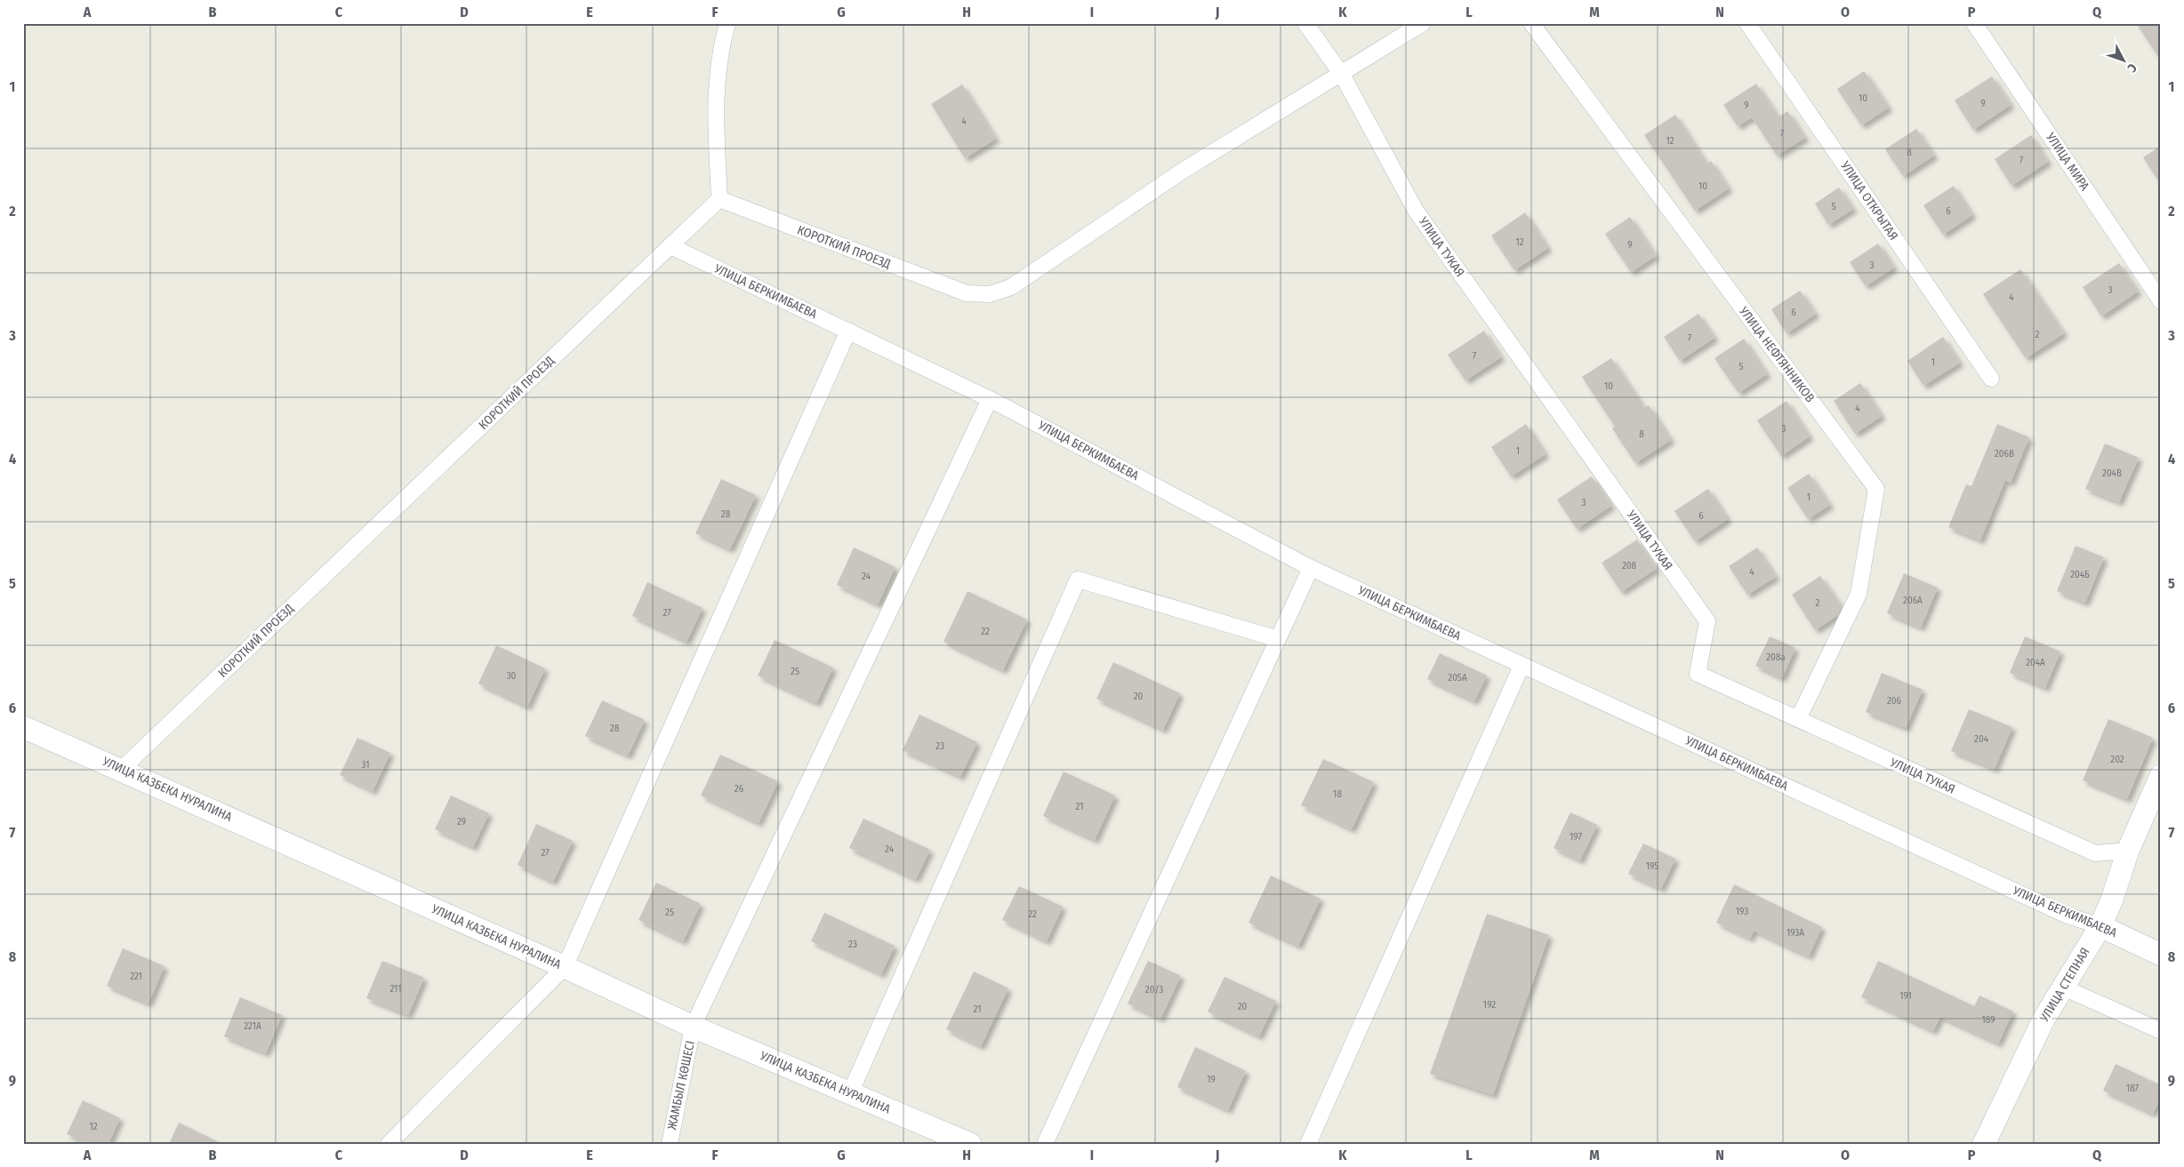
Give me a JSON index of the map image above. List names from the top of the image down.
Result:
{
  "streets": {
    "street": [
      "УЛИЦА МИРА",
      "УЛИЦА ОТКРЫТАЯ",
      "КОРОТКИЙ ПРОЕЗД",
      "УЛИЦА ТУКАЯ",
      "УЛИЦА БЕРКИМБАЕВА",
      "УЛИЦА НЕФТЯННИКОВ",
      "УЛИЦА КАЗБЕКА НУРАЛИНА",
      "УЛИЦА СТЕПНАЯ",
      "ЖАМБЫЛ КӨШЕСІ"
    ]
  },
  "crossings": [
    ["КОРОТКИЙ ПРОЕЗД", "УЛИЦА ТУКАЯ"],
    ["КОРОТКИЙ ПРОЕЗД", "УЛИЦА БЕРКИМБАЕВА"],
    ["КОРОТКИЙ ПРОЕЗД", "УЛИЦА КАЗБЕКА НУРАЛИНА"],
    ["УЛИЦА ТУКАЯ", "УЛИЦА НЕФТЯННИКОВ"],
    ["УЛИЦА ТУКАЯ", "УЛИЦА СТЕПНАЯ"],
    ["УЛИЦА БЕРКИМБАЕВА", "УЛИЦА СТЕПНАЯ"],
    ["УЛИЦА БЕРКИМБАЕВА", "ЖАМБЫЛ КӨШЕСІ"],
    ["УЛИЦА КАЗБЕКА НУРАЛИНА", "ЖАМБЫЛ КӨШЕСІ"]
  ],
  "house_numbers": [
    "10",
    "9",
    "9",
    "4",
    "7",
    "12",
    "8",
    "7",
    "10",
    "5",
    "6",
    "12",
    "9",
    "3",
    "3",
    "4",
    "6",
    "2",
    "7",
    "7",
    "1",
    "5",
    "10",
    "4",
    "3",
    "8",
    "1",
    "206В",
    "204В",
    "1",
    "3",
    "28",
    "6",
    "208",
    "4",
    "204Б",
    "24",
    "206А",
    "2",
    "27",
    "22",
    "208а",
    "204А",
    "25",
    "30",
    "205А",
    "20",
    "206",
    "28",
    "204",
    "23",
    "202",
    "31",
    "26",
    "18",
    "21",
    "29",
    "197",
    "24",
    "27",
    "195",
    "193",
    "25",
    "22",
    "193А",
    "23",
    "221",
    "211",
    "20/3",
    "191",
    "192",
    "20",
    "21",
    "189",
    "221А",
    "19",
    "187",
    "12"
  ],
  "north": "bottom right",
  "grid": {
    "columns": [
      "A",
      "B",
      "C",
      "D",
      "E",
      "F",
      "G",
      "H",
      "I",
      "J",
      "K",
      "L",
      "M",
      "N",
      "O",
      "P",
      "Q"
    ],
    "rows": [
      "1",
      "2",
      "3",
      "4",
      "5",
      "6",
      "7",
      "8",
      "9"
    ]
  }
}
